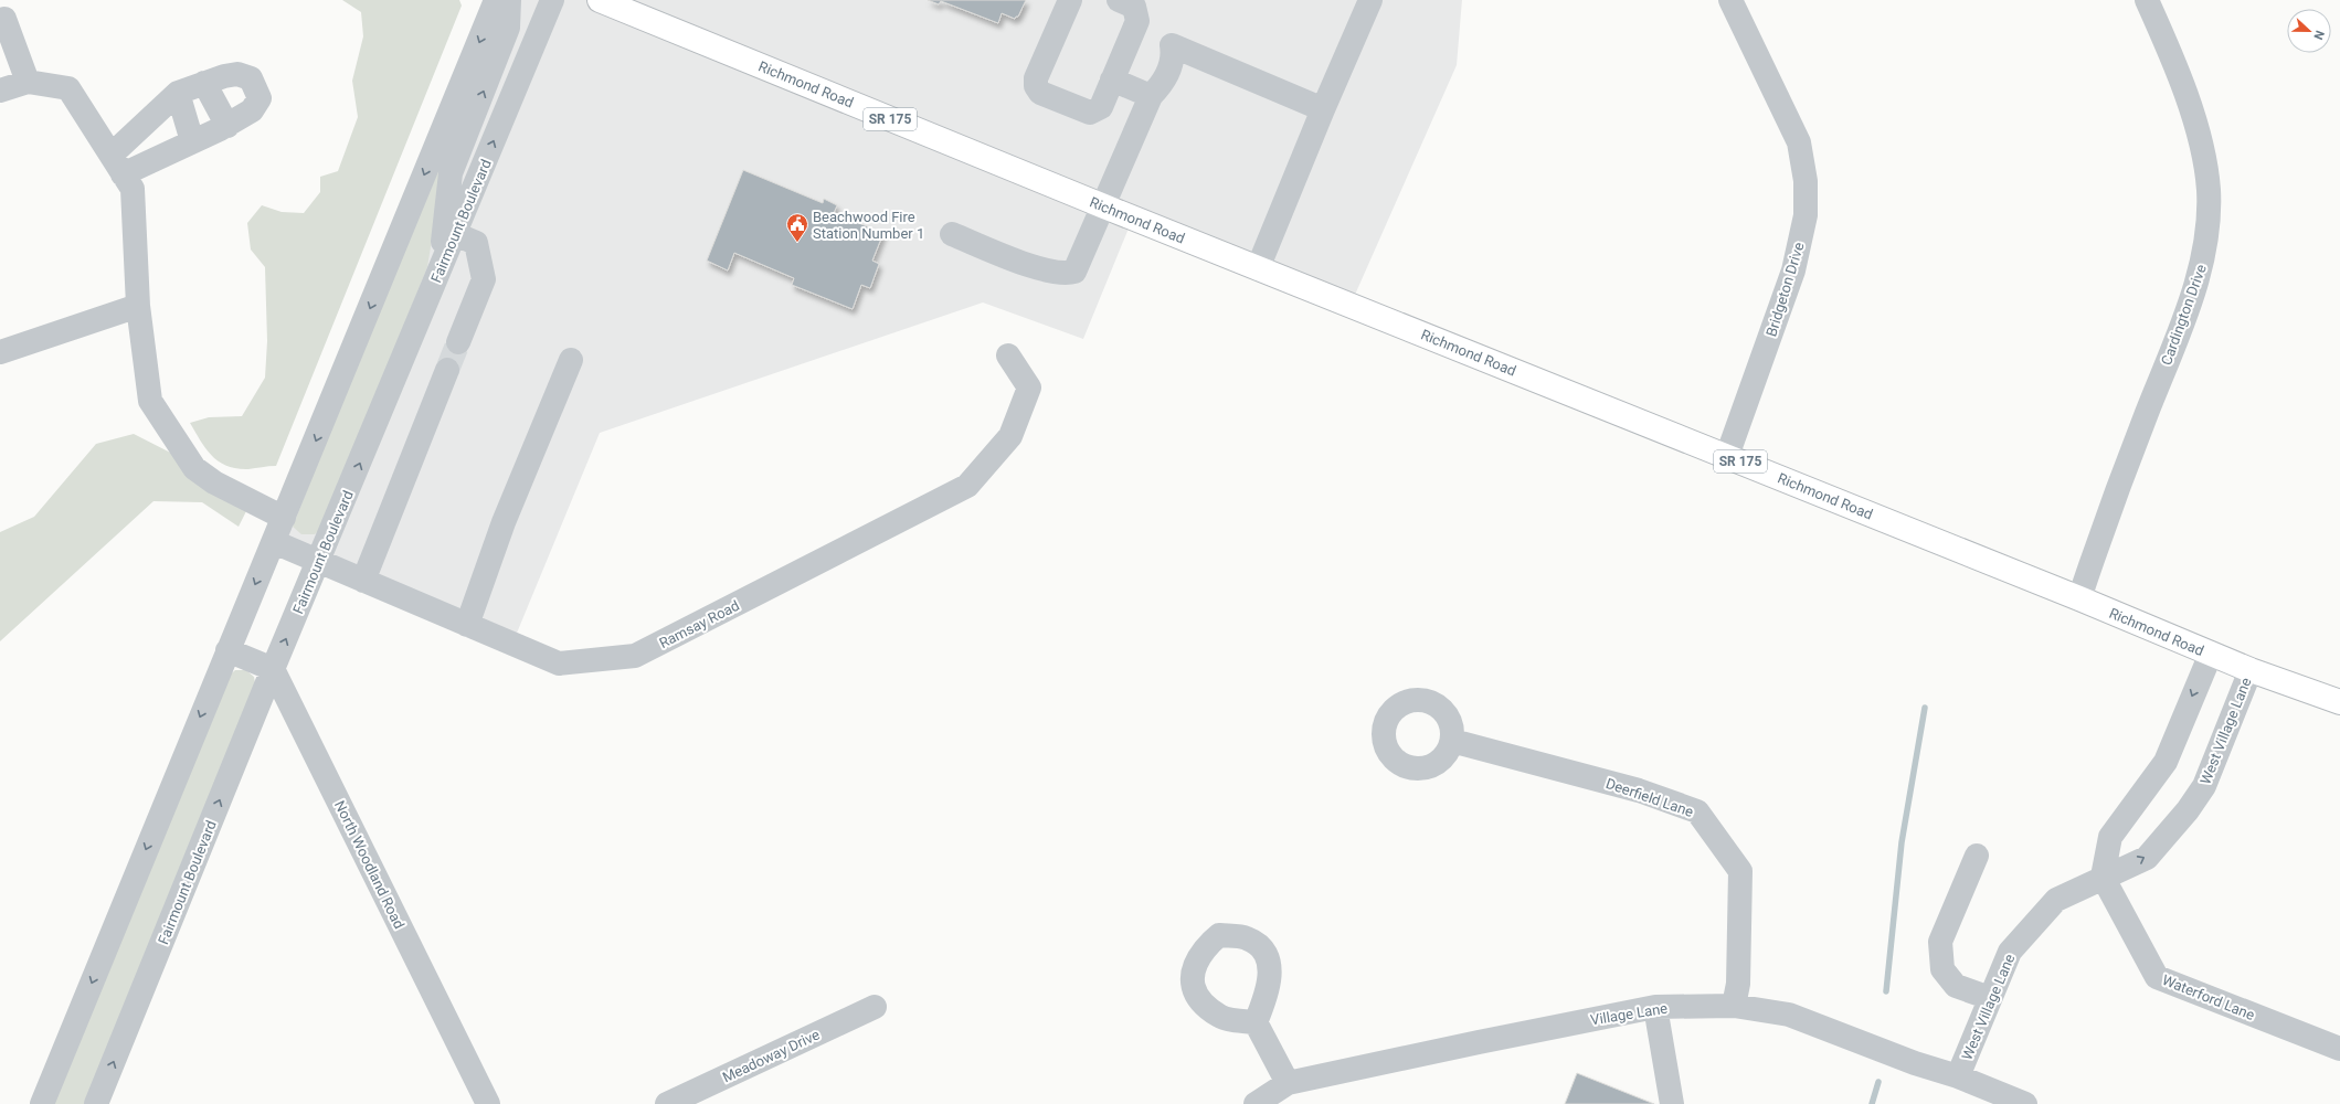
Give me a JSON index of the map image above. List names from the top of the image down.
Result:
{
  "streets": {
    "main road": ["Richmond Road", "SR 175"],
    "street": [
      "Fairmount Boulevard",
      "Bridgeton Drive",
      "Cardington Drive",
      "Ramsay Road",
      "West Village Lane",
      "Deerfield Lane",
      "North Woodland Road",
      "Waterford Lane",
      "Village Lane",
      "Meadoway Drive"
    ]
  },
  "crossings": [
    ["Richmond Road", "Bridgeton Drive"],
    ["Richmond Road", "Cardington Drive"],
    ["Richmond Road", "West Village Lane"],
    ["Fairmount Boulevard", "Ramsay Road"],
    ["Fairmount Boulevard", "North Woodland Road"],
    ["West Village Lane", "Waterford Lane"],
    ["West Village Lane", "Village Lane"],
    ["Deerfield Lane", "Village Lane"]
  ],
  "places": {
    "public building": ["Beachwood Fire Station Number 1"]
  },
  "north": "right"
}
